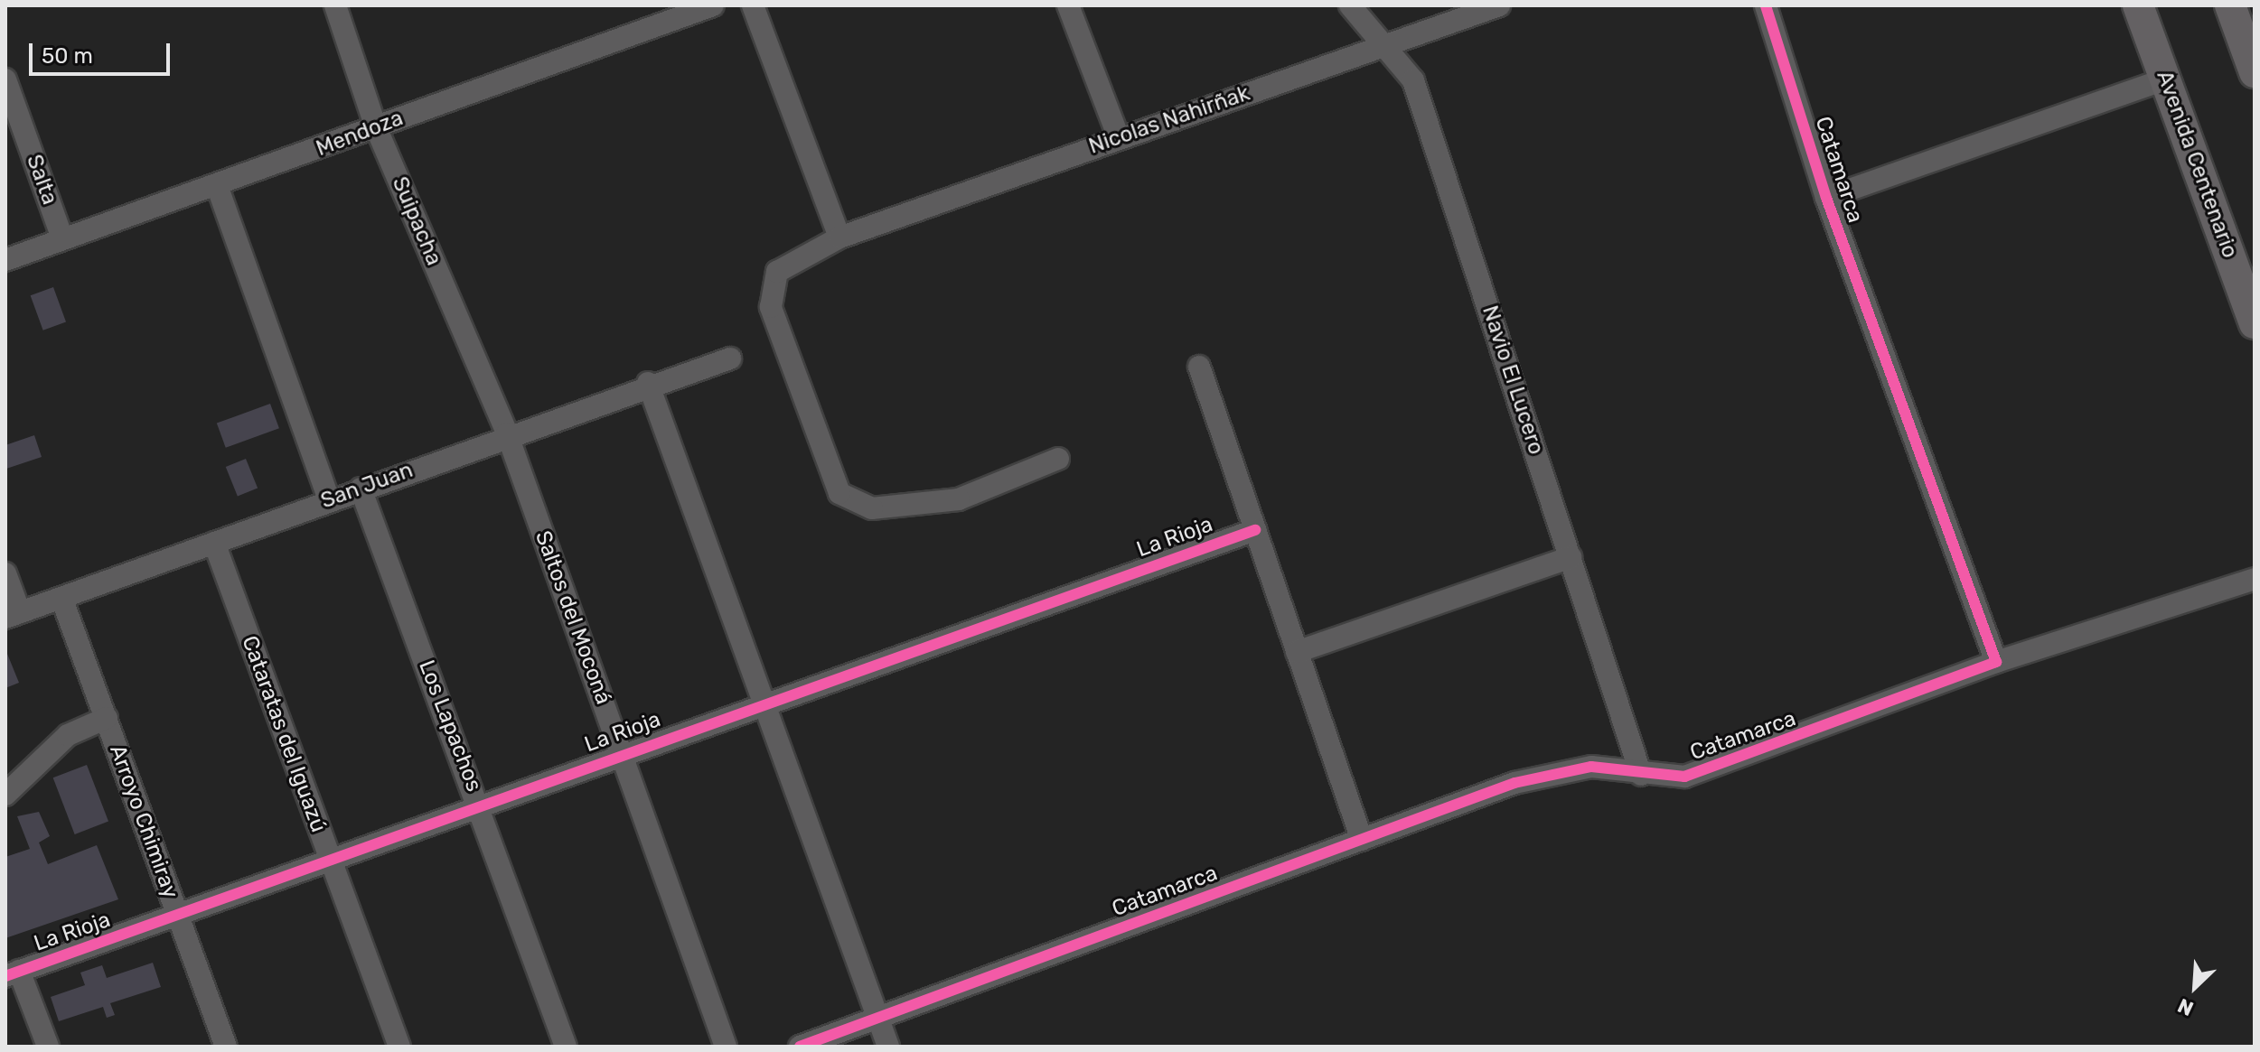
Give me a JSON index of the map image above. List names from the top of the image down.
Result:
{
  "streets": {
    "main road": ["Avenida Centenario"],
    "street": [
      "Nicolas Nahirñak",
      "Mendoza",
      "Catamarca",
      "Salta",
      "Suipacha",
      "Navio El Lucero",
      "San Juan",
      "La Rioja",
      "Saltos del Moconá",
      "Los Lapachos",
      "Cataratas del Iguazú",
      "Arroyo Chimiray"
    ]
  },
  "crossings": [
    ["Nicolas Nahirñak", "Navio El Lucero"],
    ["Mendoza", "Salta"],
    ["Mendoza", "Suipacha"],
    ["Catamarca", "Navio El Lucero"],
    ["Suipacha", "San Juan"],
    ["Suipacha", "Saltos del Moconá"],
    ["San Juan", "Saltos del Moconá"],
    ["San Juan", "Los Lapachos"],
    ["San Juan", "Cataratas del Iguazú"],
    ["San Juan", "Arroyo Chimiray"],
    ["La Rioja", "Saltos del Moconá"],
    ["La Rioja", "Los Lapachos"],
    ["La Rioja", "Cataratas del Iguazú"],
    ["La Rioja", "Arroyo Chimiray"]
  ],
  "scale_bar": "50 m",
  "north": "bottom left"
}
